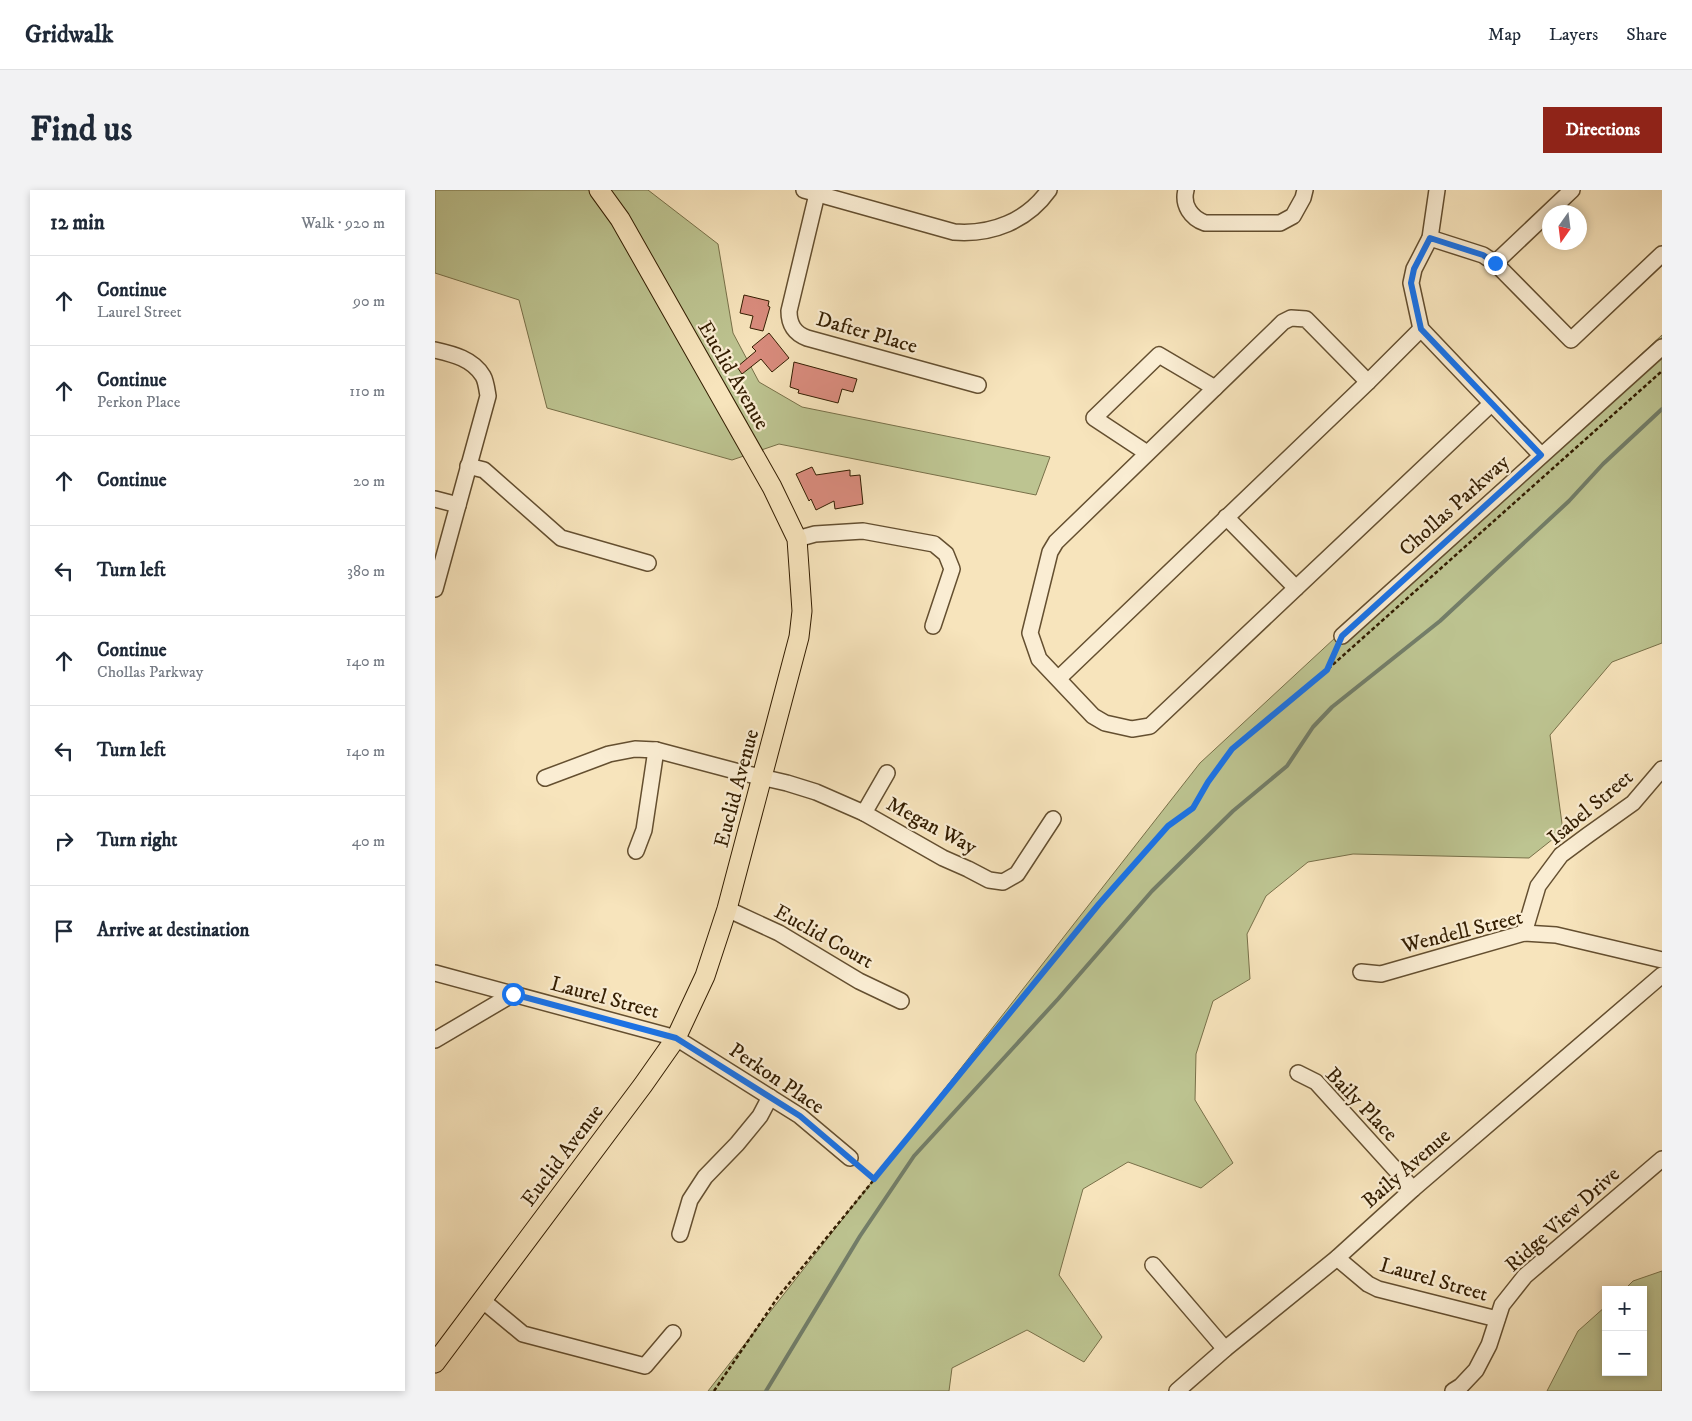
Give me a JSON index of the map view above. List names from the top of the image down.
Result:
{
  "streets": {
    "main road": ["Euclid Avenue"],
    "street": [
      "Dafter Place",
      "Chollas Parkway",
      "Isabel Street",
      "Megan Way",
      "Wendell Street",
      "Euclid Court",
      "Laurel Street",
      "Perkon Place",
      "Baily Place",
      "Baily Avenue",
      "Ridge View Drive"
    ]
  },
  "crossings": [
    ["Euclid Avenue", "Megan Way"],
    ["Euclid Avenue", "Euclid Court"],
    ["Euclid Avenue", "Laurel Street"],
    ["Euclid Avenue", "Perkon Place"],
    ["Isabel Street", "Wendell Street"],
    ["Laurel Street", "Perkon Place"],
    ["Laurel Street", "Baily Avenue"],
    ["Laurel Street", "Ridge View Drive"],
    ["Baily Place", "Baily Avenue"]
  ],
  "north": "bottom",
  "page": {
    "header": "Gridwalk",
    "nav": ["Map", "Layers", "Share"],
    "buttons": "Directions",
    "title": "Find us",
    "heading": ["12 min", "Walk · 920 m"],
    "list": [
      ["Continue", "Laurel Street", "90 m"],
      ["Continue", "Perkon Place", "110 m"],
      ["Continue", "20 m"],
      ["Turn left", "380 m"],
      ["Continue", "Chollas Parkway", "140 m"],
      ["Turn left", "140 m"],
      ["Turn right", "40 m"],
      "Arrive at destination"
    ],
    "map_buttons": ["+", "−"]
  }
}
